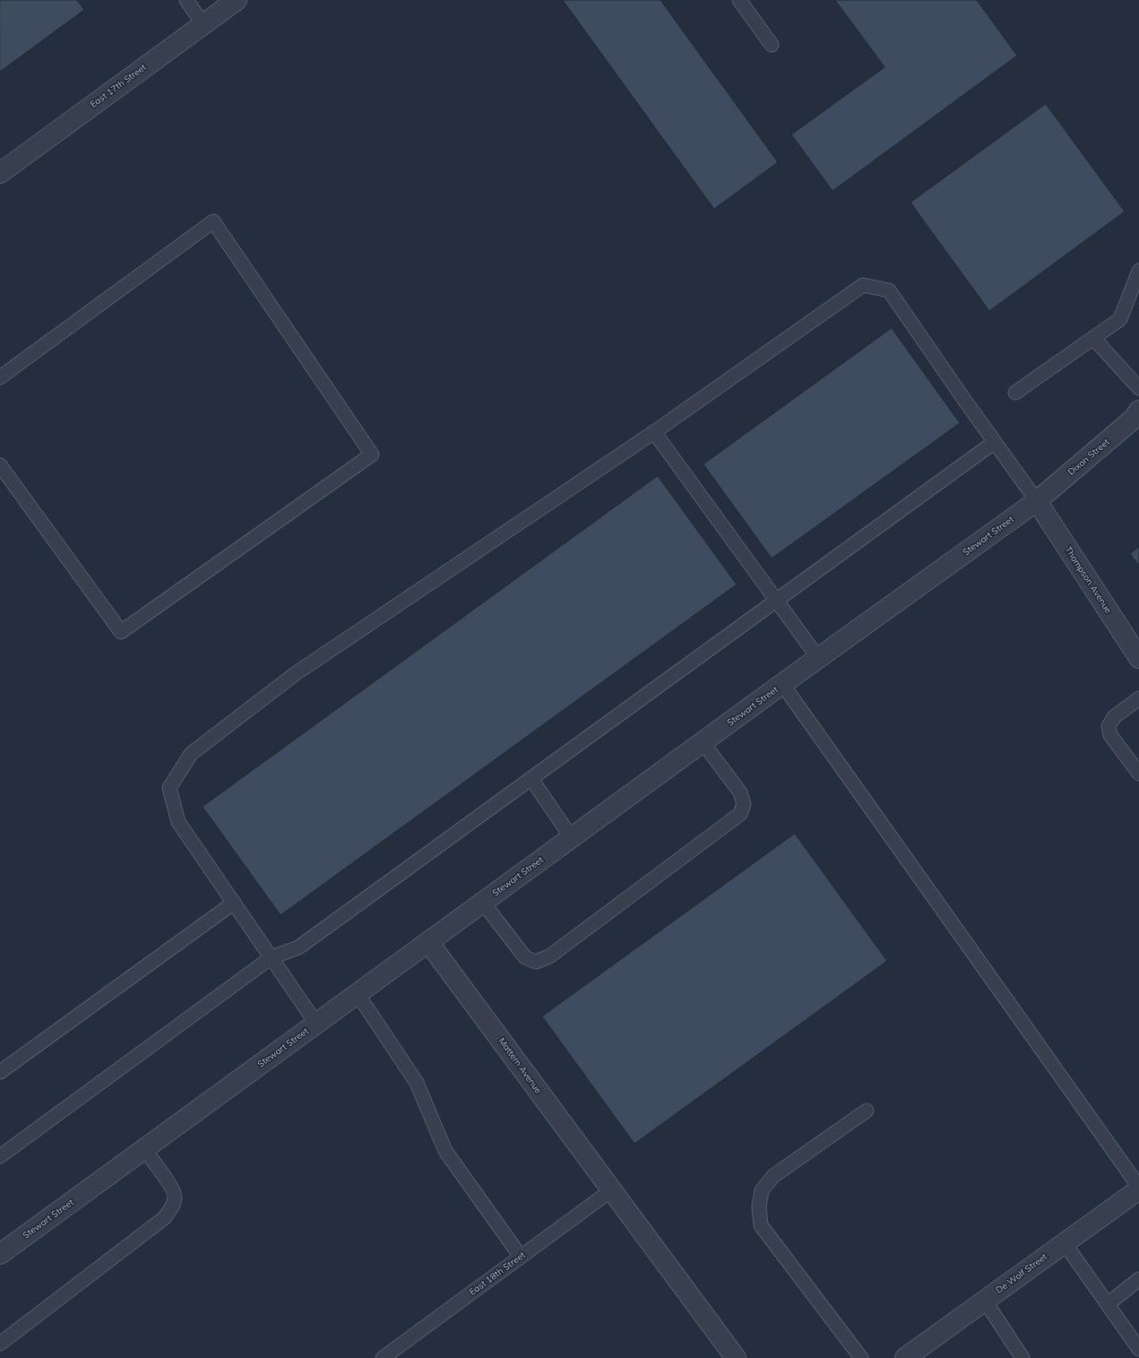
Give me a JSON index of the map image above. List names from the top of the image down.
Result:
{
  "streets": {
    "street": [
      "East 17th Street",
      "Dixon Street",
      "Stewart Street",
      "Thompson Avenue",
      "Mattern Avenue",
      "De Wolf Street"
    ],
    "lane": ["East 18th Street"]
  },
  "crossings": [
    ["Dixon Street", "Stewart Street"],
    ["Dixon Street", "Thompson Avenue"],
    ["Stewart Street", "Thompson Avenue"],
    ["Stewart Street", "Mattern Avenue"],
    ["Mattern Avenue", "East 18th Street"]
  ]
}
